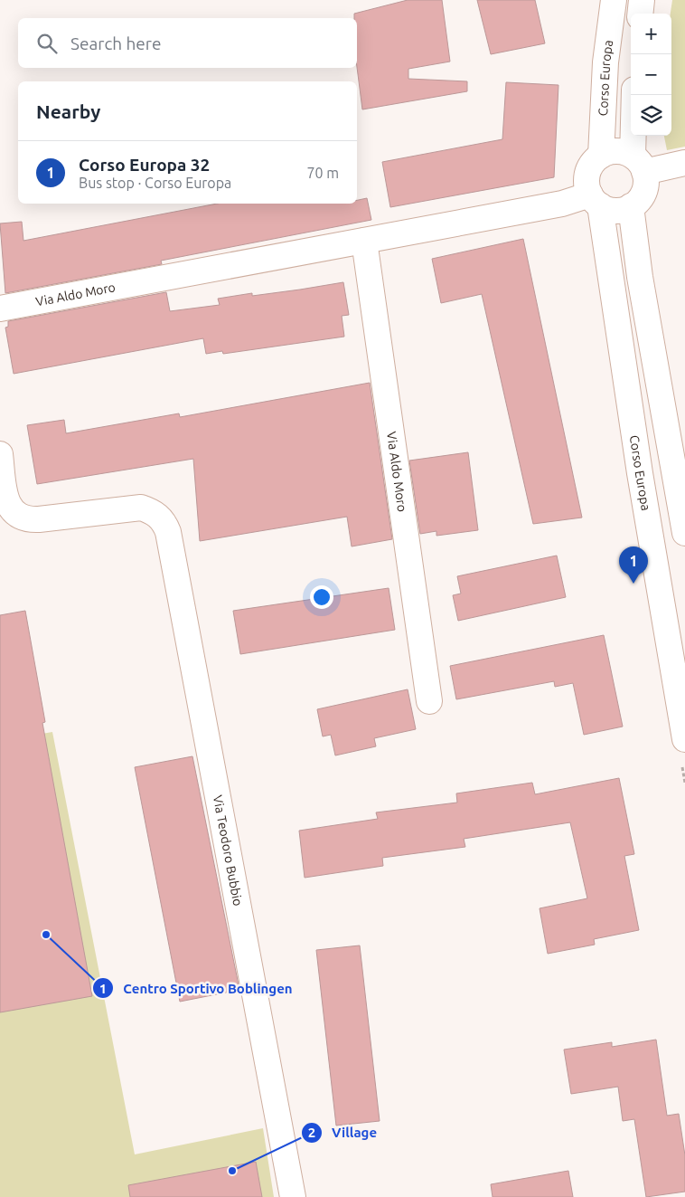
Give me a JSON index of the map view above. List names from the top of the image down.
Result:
{
  "streets": {
    "street": ["Corso Europa", "Via Aldo Moro", "Via Teodoro Bubbio"]
  },
  "crossings": [
    ["Corso Europa", "Via Aldo Moro"]
  ],
  "places": ["Centro Sportivo Boblingen", "Village"],
  "page": {
    "map_buttons": ["+", "−"],
    "search": "Search here",
    "heading": "Nearby",
    "list": [
      {
        "mark": "1",
        "name": "Corso Europa 32",
        "note": "Bus stop · Corso Europa",
        "value": "70 m"
      }
    ],
    "pins": "1"
  }
}
